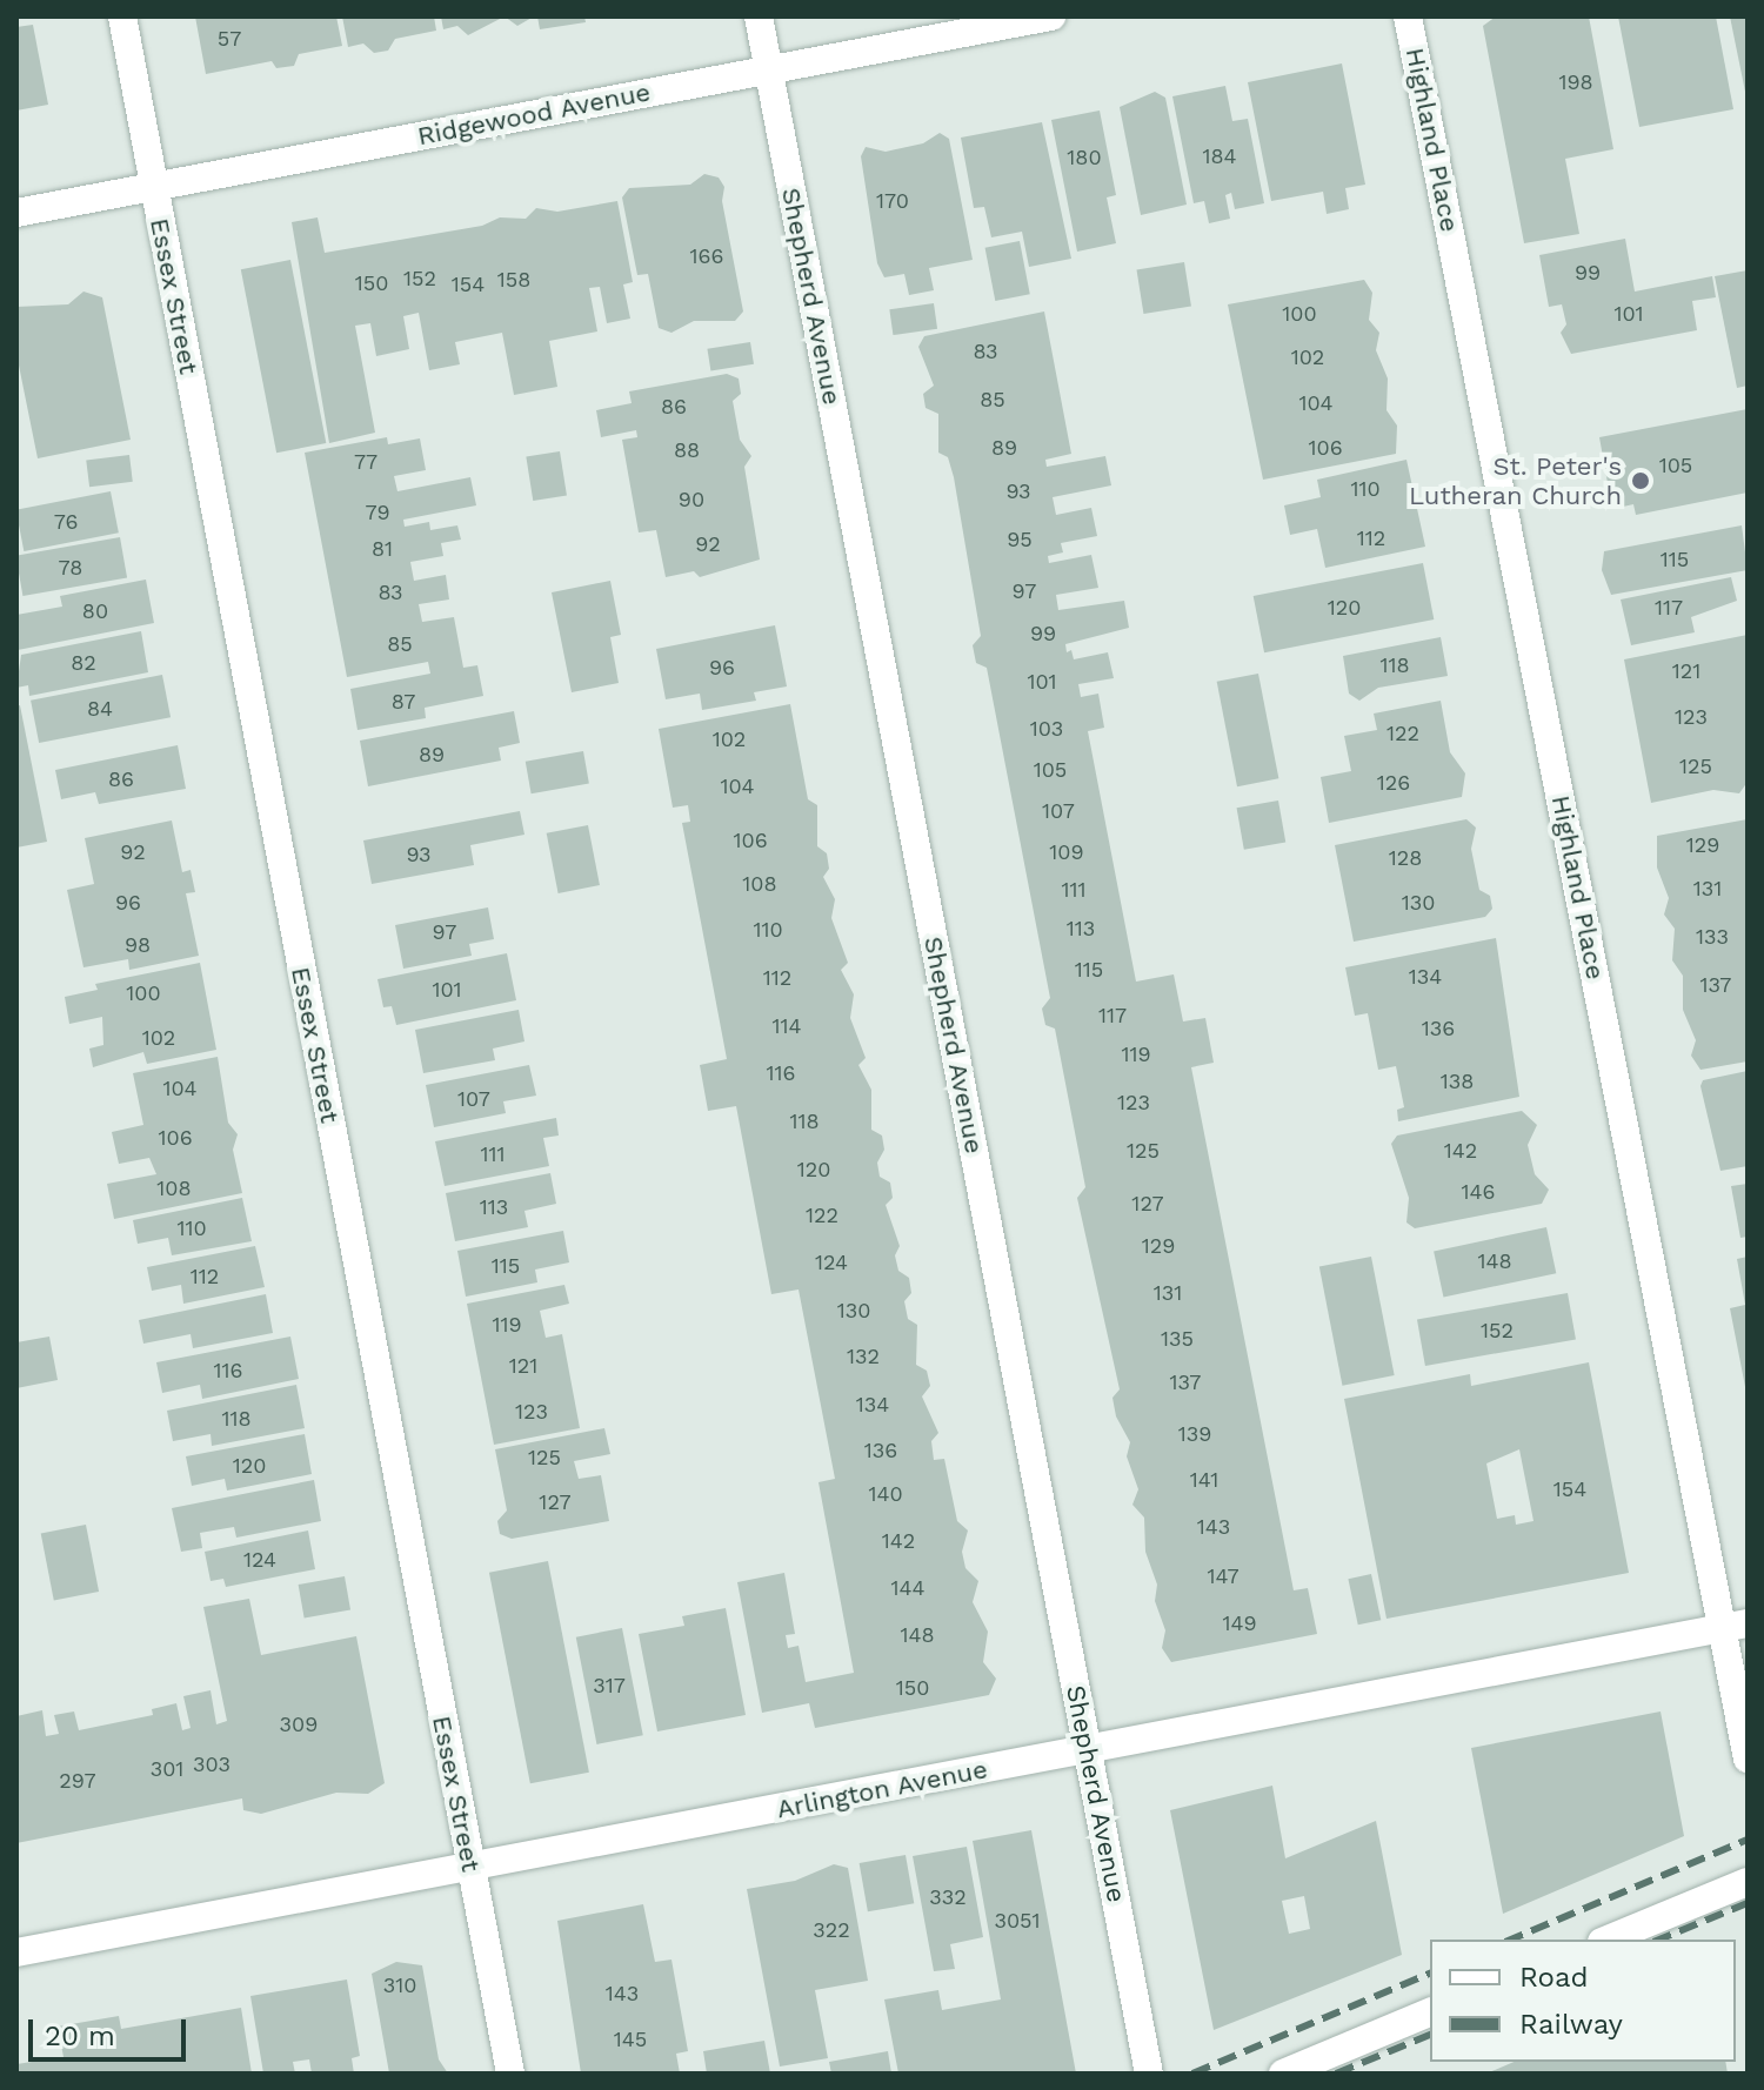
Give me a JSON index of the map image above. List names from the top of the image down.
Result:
{
  "streets": {
    "street": [
      "Ridgewood Avenue",
      "Highland Place",
      "Essex Street",
      "Shepherd Avenue",
      "Arlington Avenue"
    ]
  },
  "crossings": [
    ["Ridgewood Avenue", "Essex Street"],
    ["Ridgewood Avenue", "Shepherd Avenue"],
    ["Highland Place", "Arlington Avenue"],
    ["Essex Street", "Arlington Avenue"],
    ["Shepherd Avenue", "Arlington Avenue"]
  ],
  "places": ["St. Peter's Lutheran Church"],
  "house_numbers": [
    "57",
    "198",
    "184",
    "180",
    "170",
    "166",
    "99",
    "152",
    "158",
    "150",
    "154",
    "100",
    "101",
    "83",
    "102",
    "85",
    "104",
    "86",
    "89",
    "106",
    "88",
    "77",
    "105",
    "110",
    "93",
    "90",
    "79",
    "76",
    "112",
    "95",
    "92",
    "81",
    "115",
    "78",
    "97",
    "83",
    "120",
    "117",
    "80",
    "99",
    "85",
    "82",
    "118",
    "96",
    "121",
    "101",
    "87",
    "84",
    "123",
    "103",
    "122",
    "102",
    "89",
    "125",
    "105",
    "86",
    "126",
    "104",
    "107",
    "106",
    "129",
    "92",
    "109",
    "93",
    "128",
    "108",
    "131",
    "111",
    "96",
    "130",
    "113",
    "110",
    "97",
    "133",
    "98",
    "115",
    "134",
    "112",
    "137",
    "101",
    "100",
    "117",
    "114",
    "136",
    "102",
    "119",
    "116",
    "138",
    "104",
    "107",
    "123",
    "118",
    "106",
    "125",
    "142",
    "111",
    "120",
    "108",
    "146",
    "127",
    "113",
    "122",
    "110",
    "129",
    "148",
    "124",
    "115",
    "112",
    "131",
    "130",
    "119",
    "152",
    "135",
    "132",
    "121",
    "116",
    "137",
    "134",
    "123",
    "118",
    "139",
    "136",
    "125",
    "120",
    "141",
    "154",
    "140",
    "127",
    "143",
    "142",
    "124",
    "147",
    "144",
    "149",
    "148",
    "317",
    "150",
    "309",
    "303",
    "301",
    "297",
    "332",
    "3051",
    "322",
    "310",
    "143",
    "145"
  ],
  "legend": ["Road", "Railway"],
  "scale_bar": "20 m"
}
